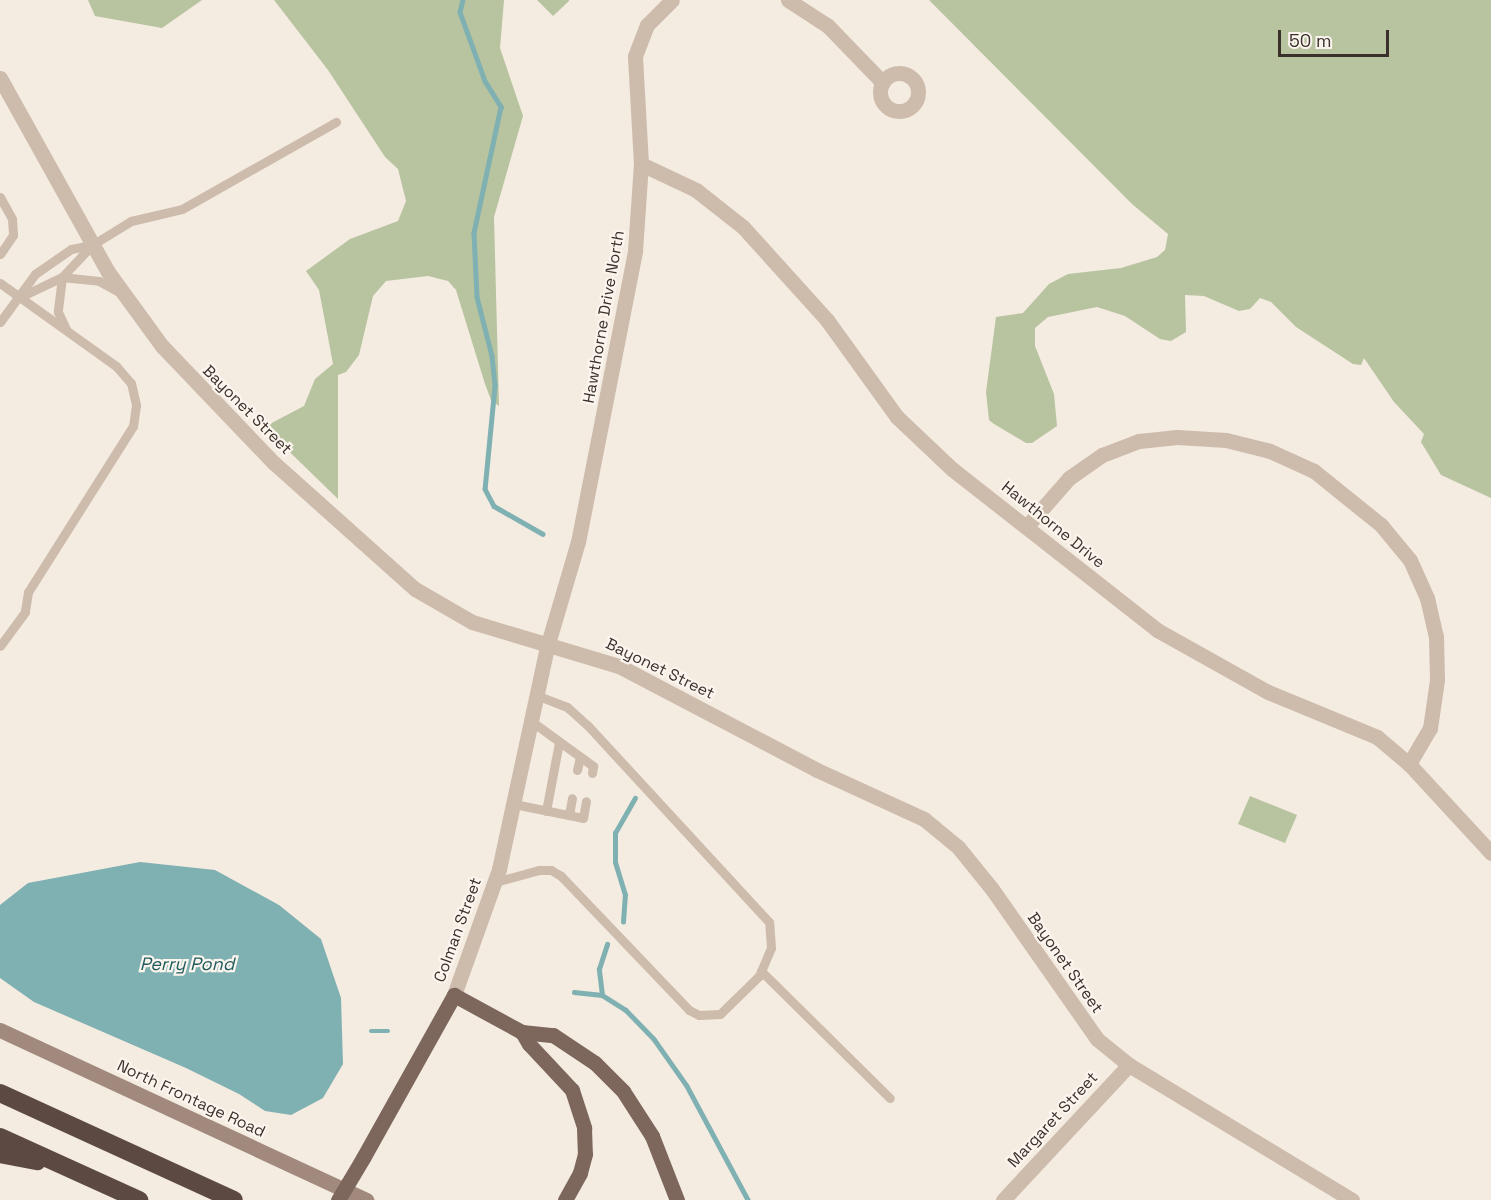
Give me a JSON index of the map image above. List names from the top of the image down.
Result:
{
  "streets": {
    "main road": ["Colman Street", "North Frontage Road"],
    "street": [
      "Hawthorne Drive North",
      "Bayonet Street",
      "Hawthorne Drive",
      "Margaret Street"
    ]
  },
  "crossings": [
    ["Hawthorne Drive North", "Bayonet Street"],
    ["Hawthorne Drive North", "Hawthorne Drive"],
    ["Hawthorne Drive North", "Colman Street"],
    ["Bayonet Street", "Colman Street"],
    ["Bayonet Street", "Margaret Street"]
  ],
  "water": ["Perry Pond"],
  "scale_bar": "50 m"
}
